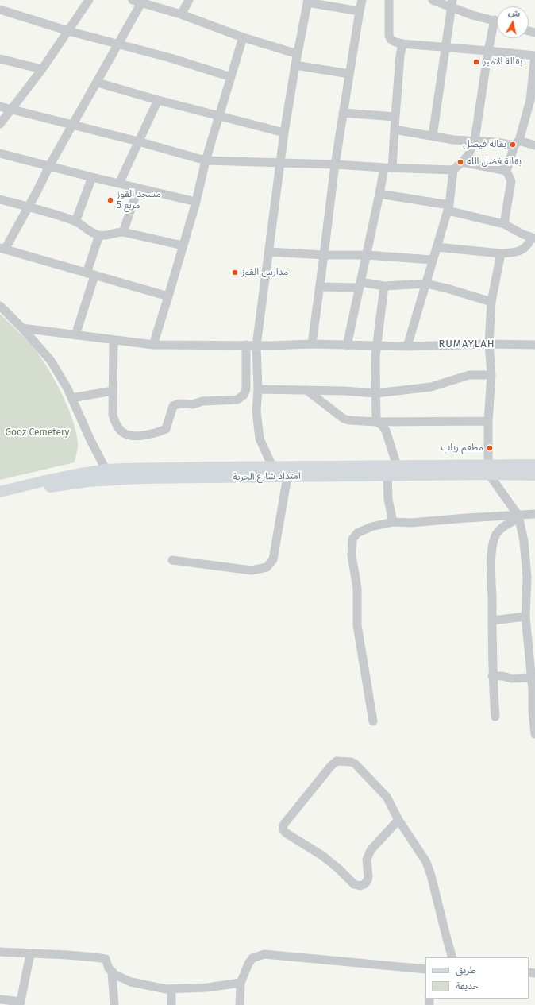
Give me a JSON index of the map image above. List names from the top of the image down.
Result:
{
  "streets": {
    "main road": ["امتداد شارع الحرية"]
  },
  "districts": ["RUMAYLAH"],
  "parks": ["Gooz Cemetery"],
  "places": [
    "بقالة الامير",
    "بقالة فيصل",
    "بقالة فضل الله",
    "مسجد القوز مربع 5",
    "مدارس القوز",
    "مطعم رباب"
  ],
  "legend": ["طريق", "حديقة"],
  "north": "top"
}
